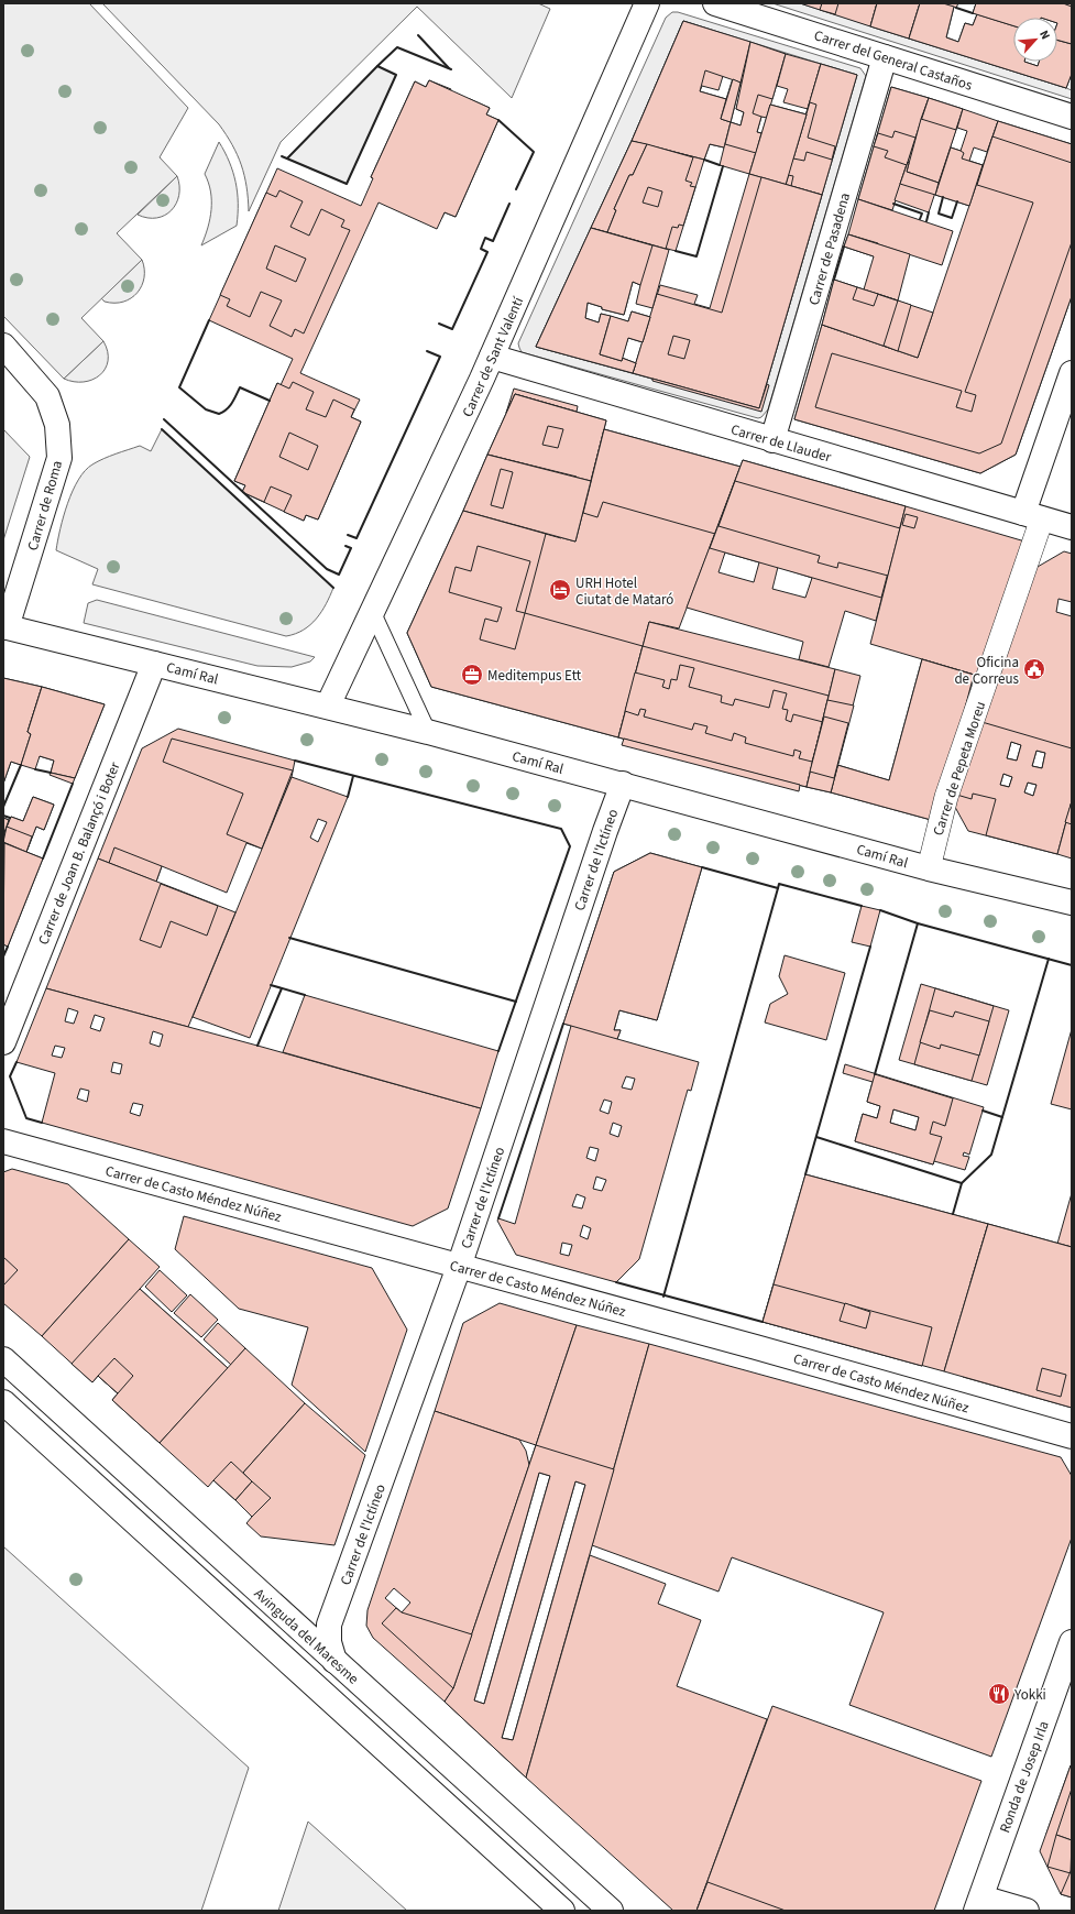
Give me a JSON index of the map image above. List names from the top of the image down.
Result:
{
  "streets": {
    "street": [
      "Carrer del General Castaños",
      "Carrer de Pasadena",
      "Carrer de Sant Valentí",
      "Carrer de Llauder",
      "Carrer de Roma",
      "Camí Ral",
      "Carrer de Pepeta Moreu",
      "Carrer de Joan B. Balançó i Boter",
      "Carrer de l'Ictíneo",
      "Carrer de Casto Méndez Núñez",
      "Avinguda del Maresme",
      "Ronda de Josep Irla"
    ]
  },
  "crossings": [
    ["Carrer del General Castaños", "Carrer de Pasadena"],
    ["Carrer de Pasadena", "Carrer de Llauder"],
    ["Carrer de Sant Valentí", "Carrer de Llauder"],
    ["Carrer de Sant Valentí", "Camí Ral"],
    ["Carrer de Llauder", "Carrer de Pepeta Moreu"],
    ["Carrer de Roma", "Camí Ral"],
    ["Camí Ral", "Carrer de Pepeta Moreu"],
    ["Camí Ral", "Carrer de Joan B. Balançó i Boter"],
    ["Camí Ral", "Carrer de l'Ictíneo"],
    ["Carrer de l'Ictíneo", "Carrer de Casto Méndez Núñez"],
    ["Carrer de l'Ictíneo", "Avinguda del Maresme"]
  ],
  "places": {
    "hotel": ["URH Hotel Ciutat de Mataró"],
    "public building": ["Oficina de Correus"],
    "office": ["Meditempus Ett"],
    "restaurant": ["Yokki"]
  },
  "north": "top right"
}
